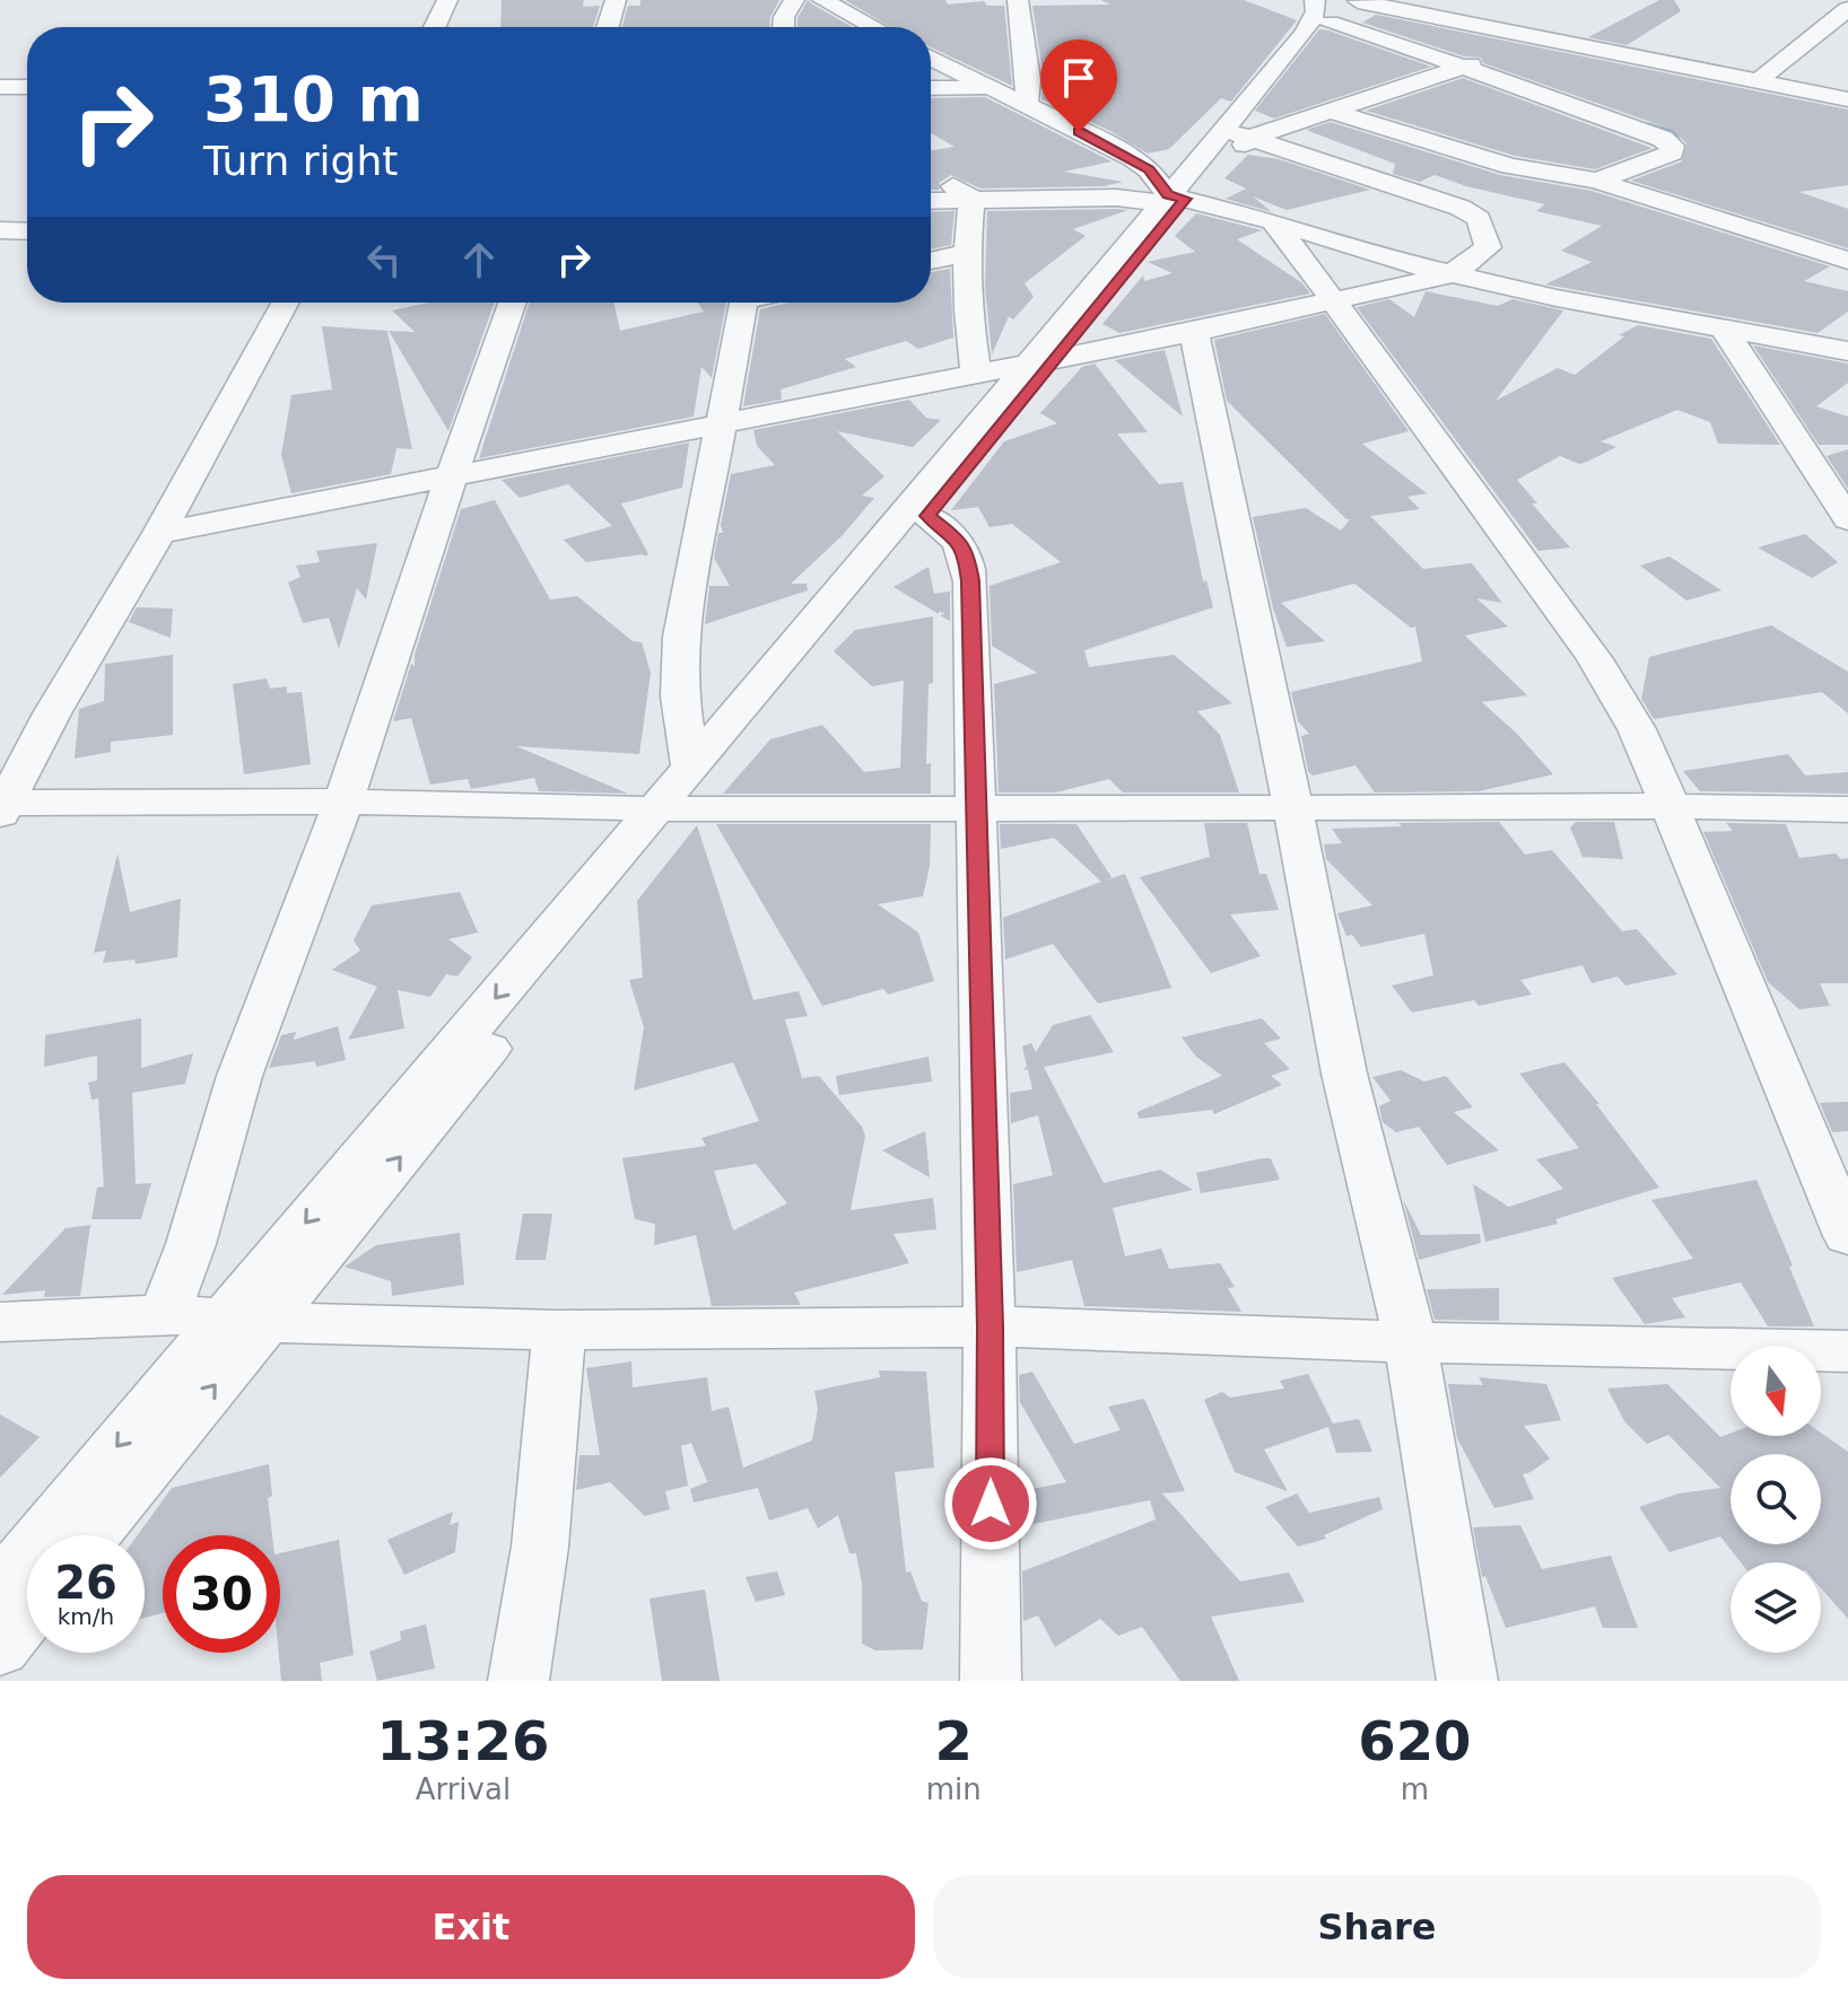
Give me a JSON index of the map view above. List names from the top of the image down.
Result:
{
  "north": "bottom",
  "page": {
    "turn": ["310 m", "Turn right"],
    "speed": "26 km/h",
    "limit": "30",
    "eta": [
      "13:26",
      "Arrival",
      "2",
      "min",
      "620",
      "m"
    ],
    "buttons": ["Exit", "Share"]
  }
}
